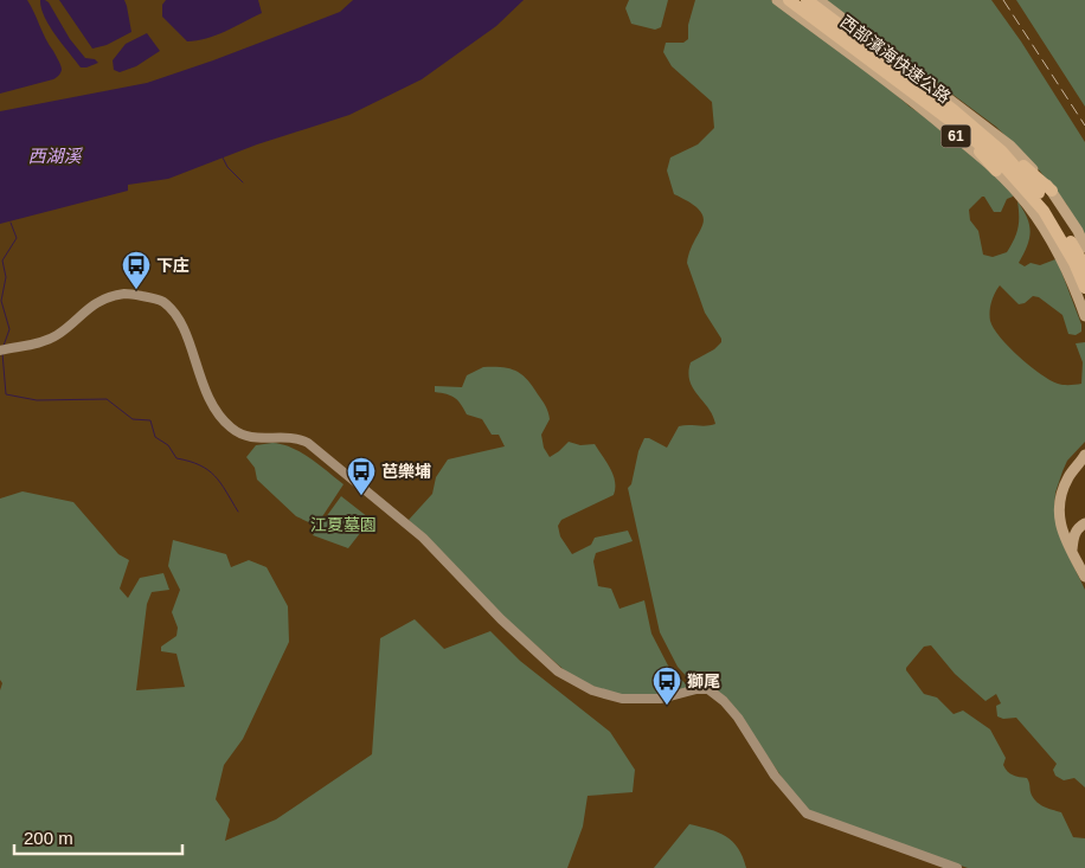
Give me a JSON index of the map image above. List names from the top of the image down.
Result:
{
  "streets": {
    "highway": ["西部濱海快速公路", "61"]
  },
  "water": ["西湖溪"],
  "parks": ["江夏墓園"],
  "places": {
    "bus stop": ["下庄", "芭樂埔", "獅尾"]
  },
  "scale_bar": "200 m"
}
